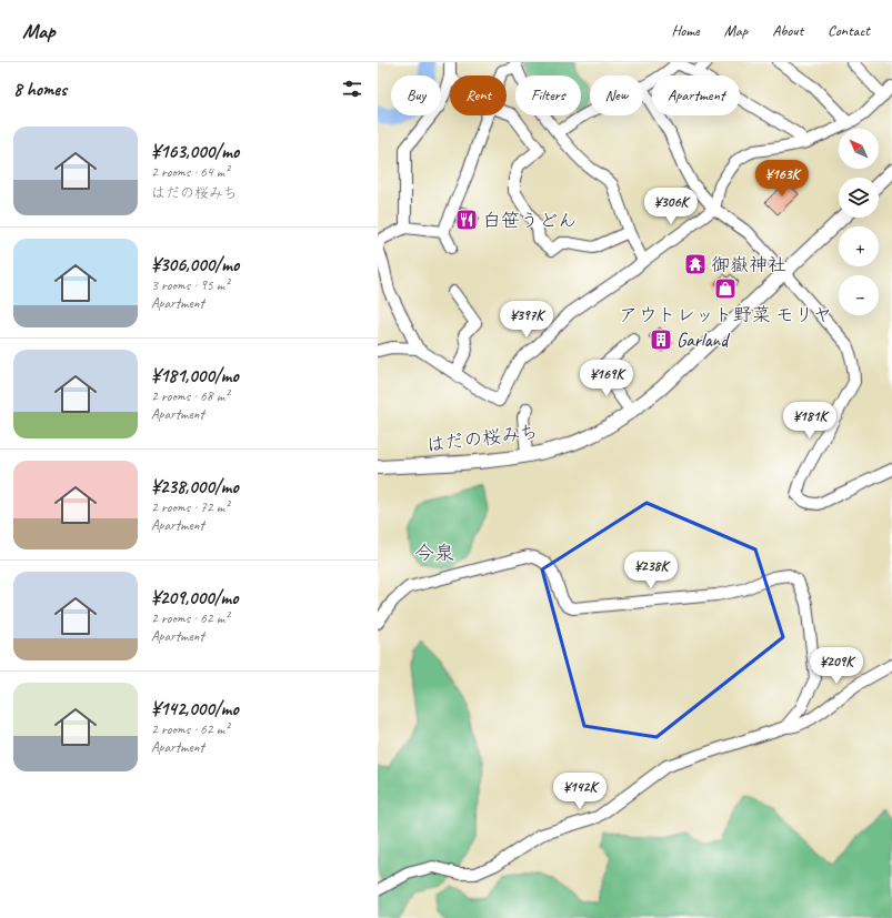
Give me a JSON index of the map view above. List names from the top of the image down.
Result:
{
  "streets": {
    "main road": ["はだの桜みち"]
  },
  "districts": ["今泉"],
  "places": {
    "restaurant": ["白笹うどん"],
    "temple": ["御嶽神社"],
    "shop": ["アウトレット野菜 モリヤ"],
    "building": ["Garland"]
  },
  "north": "top left",
  "page": {
    "header": "Map",
    "nav": [
      "Home",
      "Map",
      "About",
      "Contact"
    ],
    "heading": "8 homes",
    "chip": [
      "Buy",
      "Rent",
      "Filters",
      "New",
      "Apartment"
    ],
    "list": [
      {
        "name": "¥163,000/mo",
        "note": "2 rooms · 64 m² · はだの桜みち"
      },
      {
        "name": "¥306,000/mo",
        "note": "3 rooms · 95 m² · Apartment"
      },
      {
        "name": "¥181,000/mo",
        "note": "2 rooms · 68 m² · Apartment"
      },
      {
        "name": "¥238,000/mo",
        "note": "2 rooms · 72 m² · Apartment"
      },
      {
        "name": "¥209,000/mo",
        "note": "2 rooms · 62 m² · Apartment"
      },
      {
        "name": "¥142,000/mo",
        "note": "2 rooms · 62 m² · Apartment"
      }
    ],
    "map_buttons": ["+", "−"],
    "price": [
      "¥163K",
      "¥306K",
      "¥397K",
      "¥169K",
      "¥181K",
      "¥238K",
      "¥209K",
      "¥142K"
    ]
  }
}
